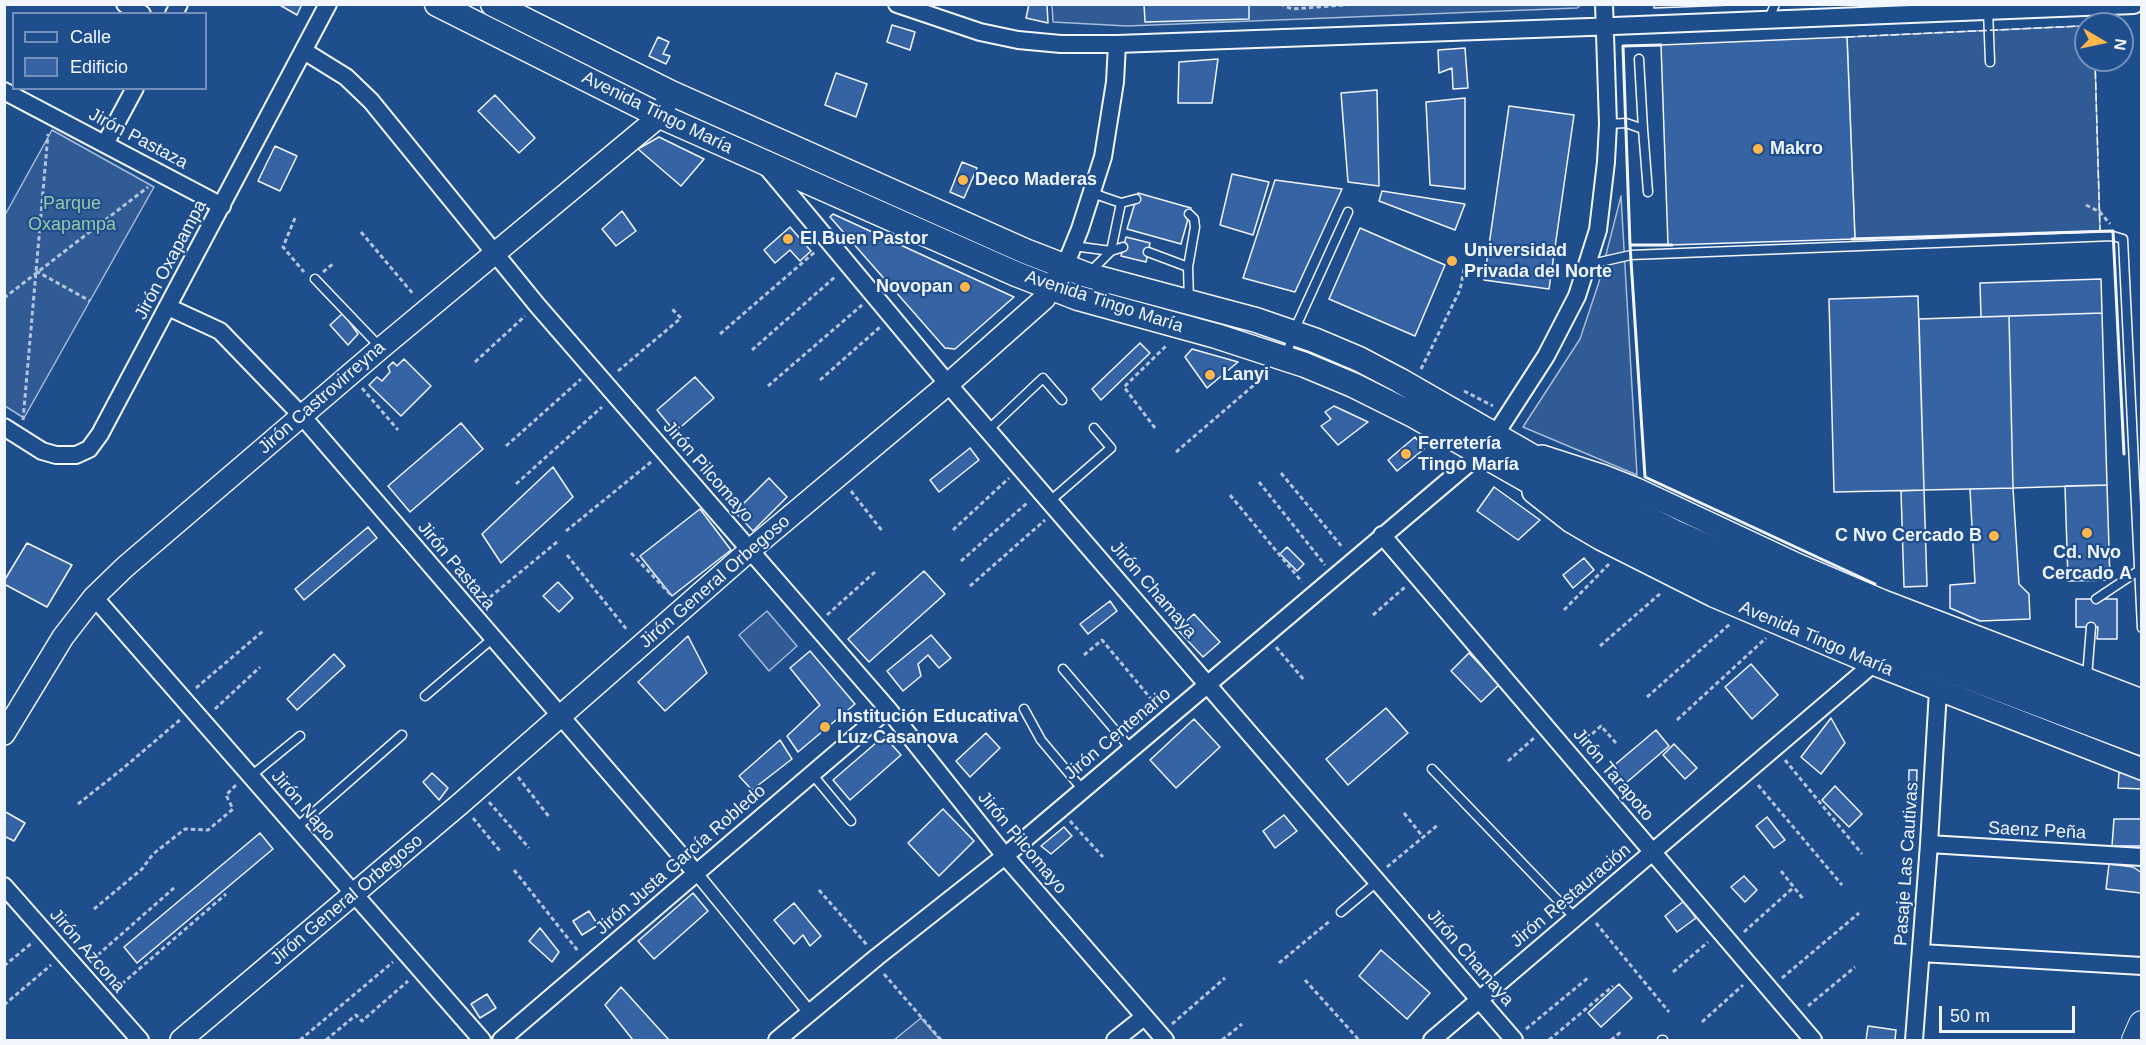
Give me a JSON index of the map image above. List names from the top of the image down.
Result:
{
  "streets": {
    "main road": ["Avenida Tingo María"],
    "street": [
      "Jirón Pastaza",
      "Jirón Oxapampa",
      "Jirón Castrovirreyna",
      "Jirón Pilcomayo",
      "Jirón General Orbegoso",
      "Jirón Chamaya",
      "Jirón Centenario",
      "Jirón Tarapoto",
      "Jirón Napo",
      "Saenz Peña",
      "Jirón Justa García Robledo",
      "Pasaje Las Cautivas",
      "Jirón Restauración",
      "Jirón Azcona"
    ]
  },
  "crossings": [
    ["Avenida Tingo María", "Jirón Castrovirreyna"],
    ["Avenida Tingo María", "Jirón General Orbegoso"],
    ["Avenida Tingo María", "Jirón Chamaya"],
    ["Avenida Tingo María", "Jirón Centenario"],
    ["Avenida Tingo María", "Pasaje Las Cautivas"],
    ["Avenida Tingo María", "Jirón Restauración"],
    ["Jirón Pastaza", "Jirón Oxapampa"],
    ["Jirón Pastaza", "Jirón Castrovirreyna"],
    ["Jirón Pastaza", "Jirón General Orbegoso"],
    ["Jirón Pastaza", "Jirón Justa García Robledo"],
    ["Jirón Oxapampa", "Jirón Pilcomayo"],
    ["Jirón Castrovirreyna", "Jirón Pilcomayo"],
    ["Jirón Castrovirreyna", "Jirón Napo"],
    ["Jirón Pilcomayo", "Jirón General Orbegoso"],
    ["Jirón Pilcomayo", "Jirón Centenario"],
    ["Jirón Pilcomayo", "Jirón Justa García Robledo"],
    ["Jirón General Orbegoso", "Jirón Chamaya"],
    ["Jirón General Orbegoso", "Jirón Napo"],
    ["Jirón Chamaya", "Jirón Centenario"],
    ["Jirón Chamaya", "Jirón Restauración"],
    ["Jirón Centenario", "Jirón Tarapoto"],
    ["Jirón Tarapoto", "Jirón Restauración"],
    ["Saenz Peña", "Pasaje Las Cautivas"]
  ],
  "parks": ["Parque Oxapampa"],
  "places": [
    "Makro",
    "Deco Maderas",
    "El Buen Pastor",
    "Universidad Privada del Norte",
    "Novopan",
    "Lanyi",
    "Ferretería Tingo María",
    "Cd. Nvo Cercado A",
    "C Nvo Cercado B",
    "Institución Educativa Luz Casanova"
  ],
  "legend": ["Calle", "Edificio"],
  "scale_bar": "50 m",
  "north": "right"
}
